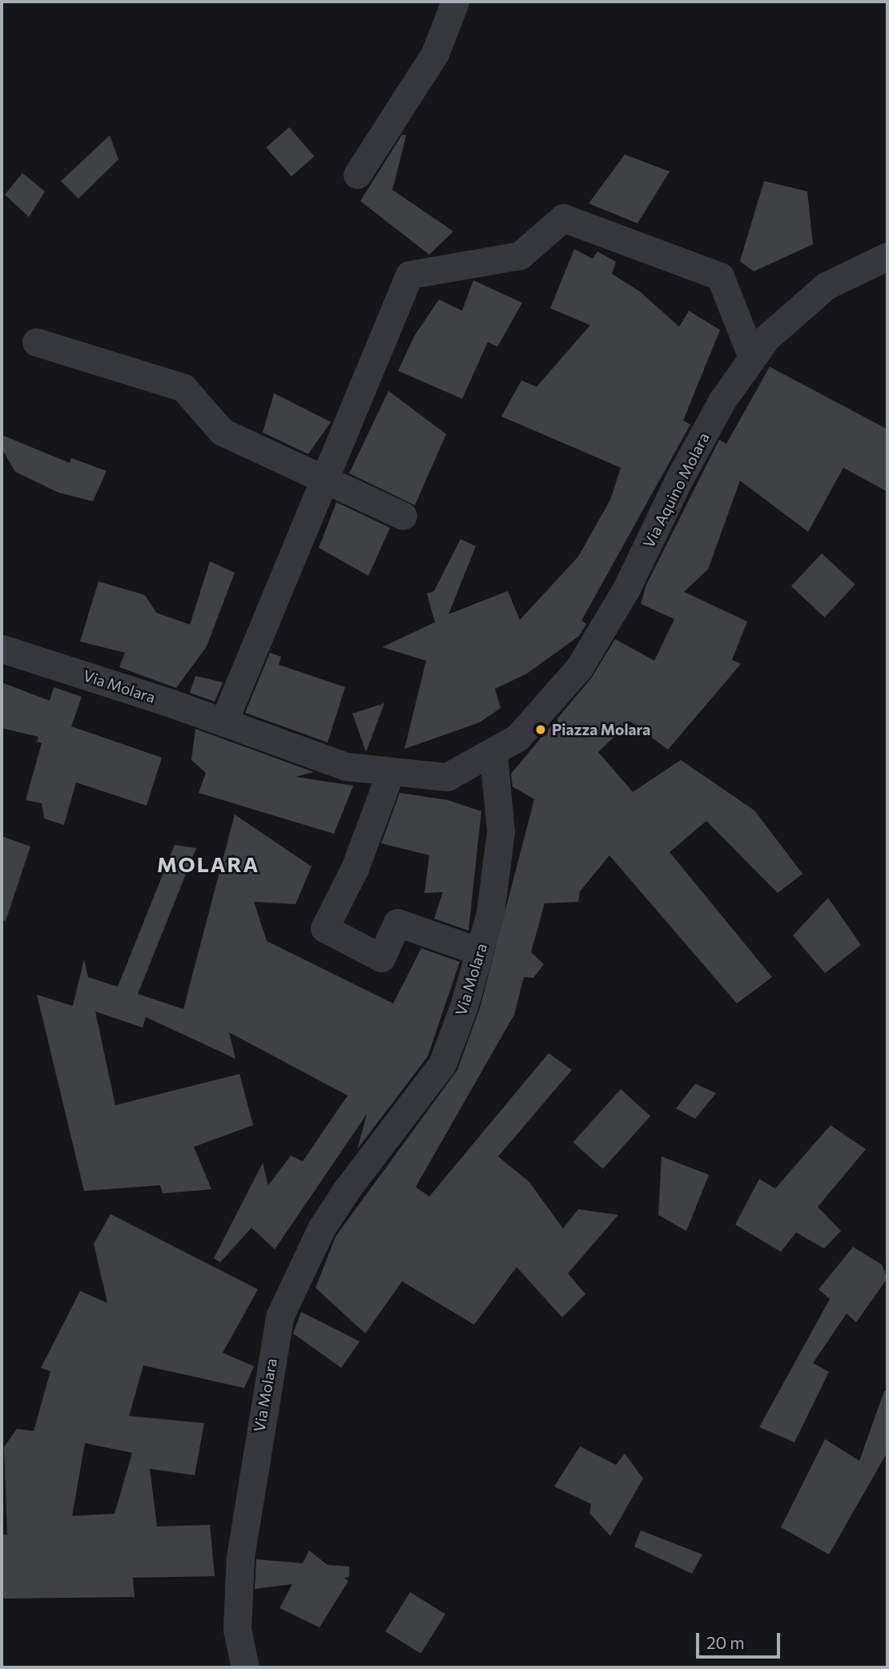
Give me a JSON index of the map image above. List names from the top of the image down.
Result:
{
  "streets": {
    "street": ["Via Aquino Molara", "Via Molara"]
  },
  "crossings": [
    ["Via Aquino Molara", "Via Molara"]
  ],
  "districts": ["MOLARA"],
  "places": ["Piazza Molara"],
  "scale_bar": "20 m"
}
